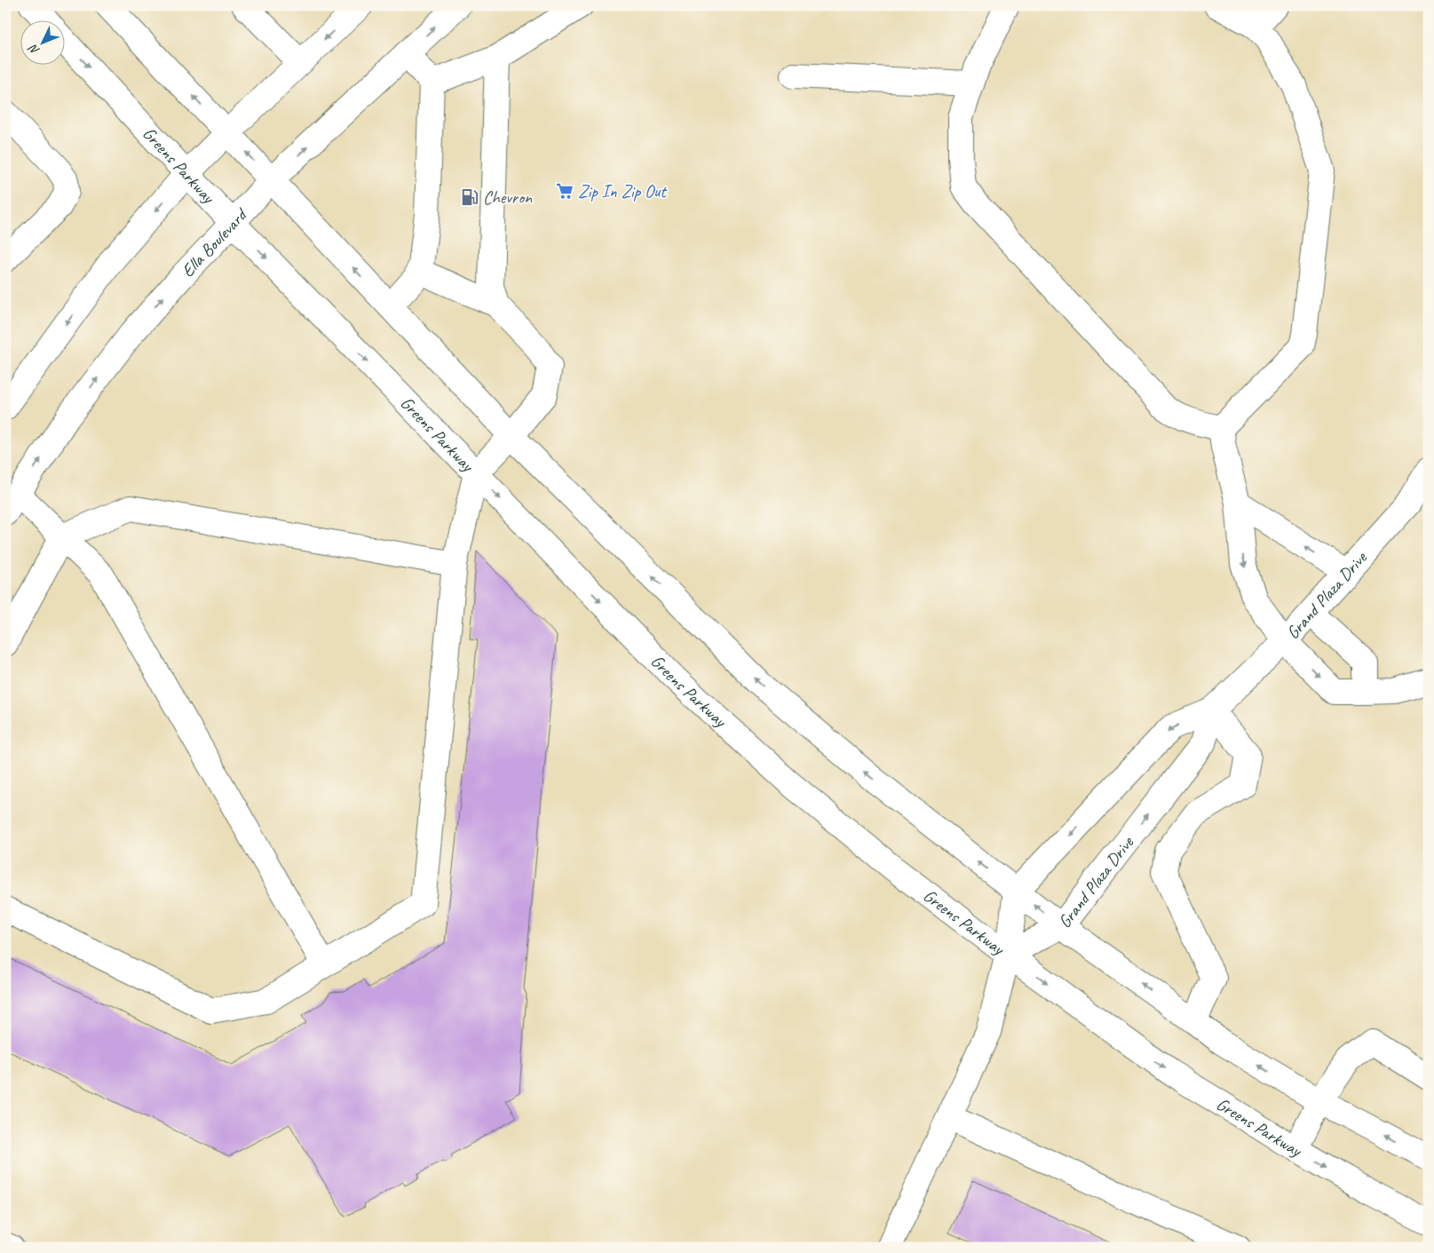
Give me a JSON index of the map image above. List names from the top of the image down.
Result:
{
  "streets": {
    "street": ["Greens Parkway", "Ella Boulevard", "Grand Plaza Drive"]
  },
  "crossings": [
    ["Greens Parkway", "Ella Boulevard"],
    ["Greens Parkway", "Grand Plaza Drive"]
  ],
  "places": {
    "supermarket": ["Zip In Zip Out"],
    "fuel station": ["Chevron"]
  },
  "north": "bottom left"
}
